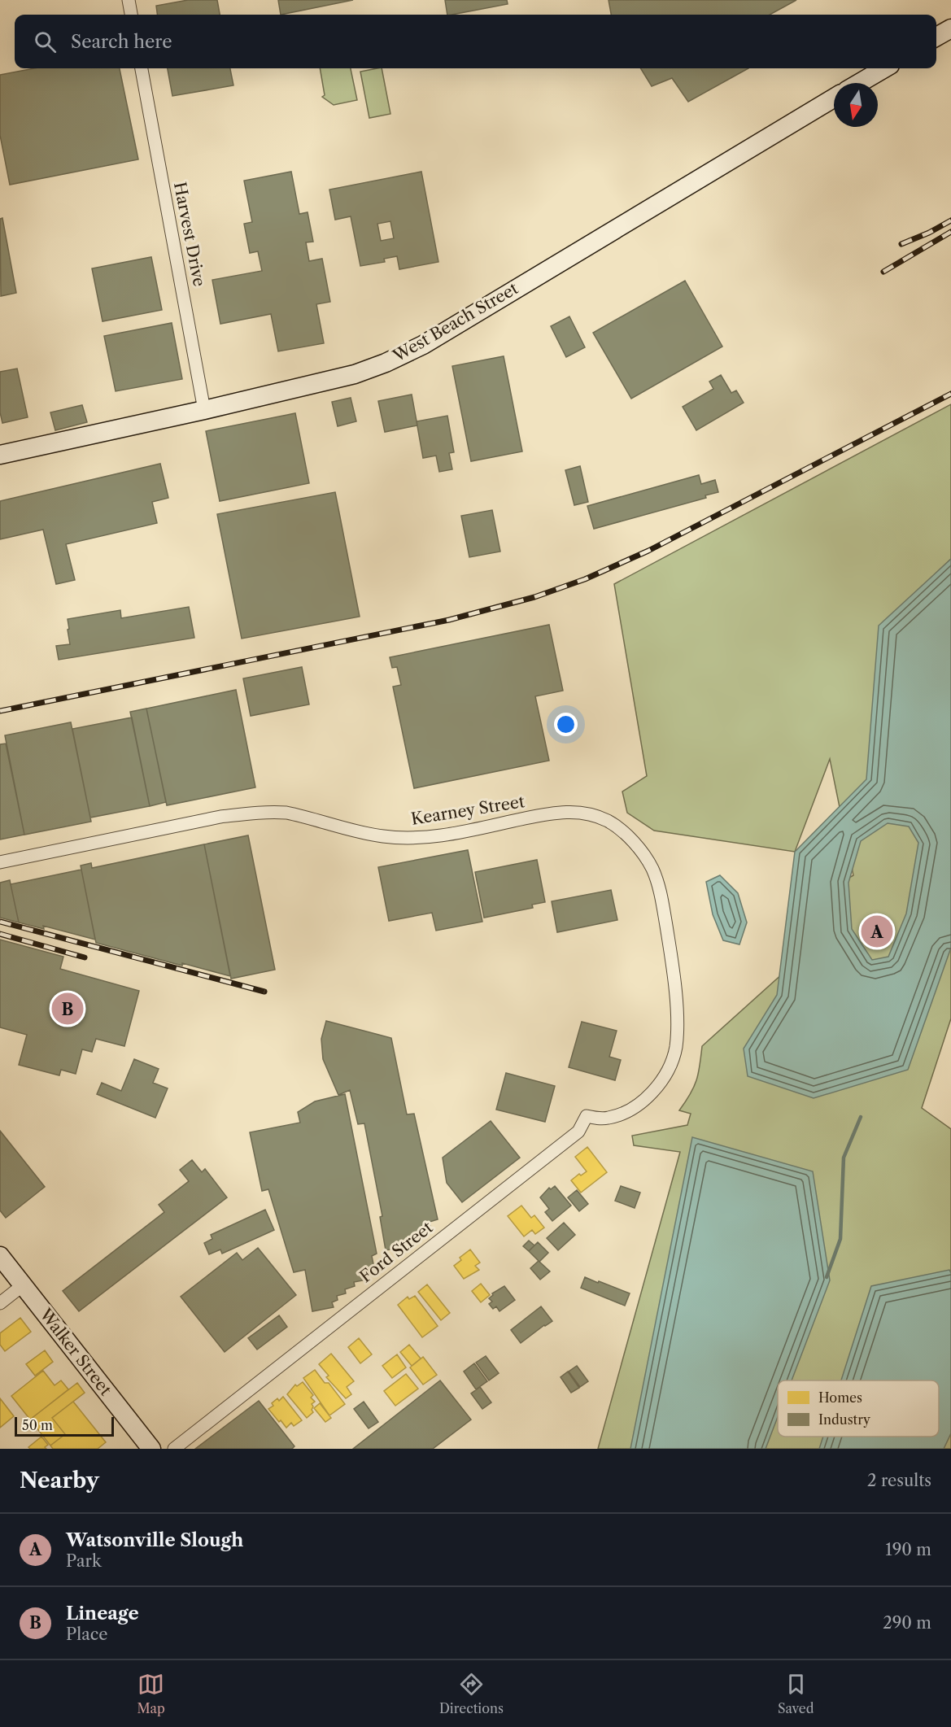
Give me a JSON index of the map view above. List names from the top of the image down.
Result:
{
  "streets": {
    "main road": ["West Beach Street", "Walker Street"],
    "street": ["Harvest Drive", "Kearney Street", "Ford Street"]
  },
  "crossings": [
    ["Harvest Drive", "West Beach Street"],
    ["Kearney Street", "Ford Street"]
  ],
  "legend": ["Homes", "Industry"],
  "scale_bar": "50 m",
  "north": "bottom",
  "page": {
    "search": "Search here",
    "pins": ["A", "B"],
    "scale": "50 m",
    "heading": ["Nearby", "2 results"],
    "list": [
      {
        "mark": "A",
        "name": "Watsonville Slough",
        "note": "Park",
        "value": "190 m"
      },
      {
        "mark": "B",
        "name": "Lineage",
        "note": "Place",
        "value": "290 m"
      }
    ],
    "nav": ["Map", "Directions", "Saved"]
  }
}
